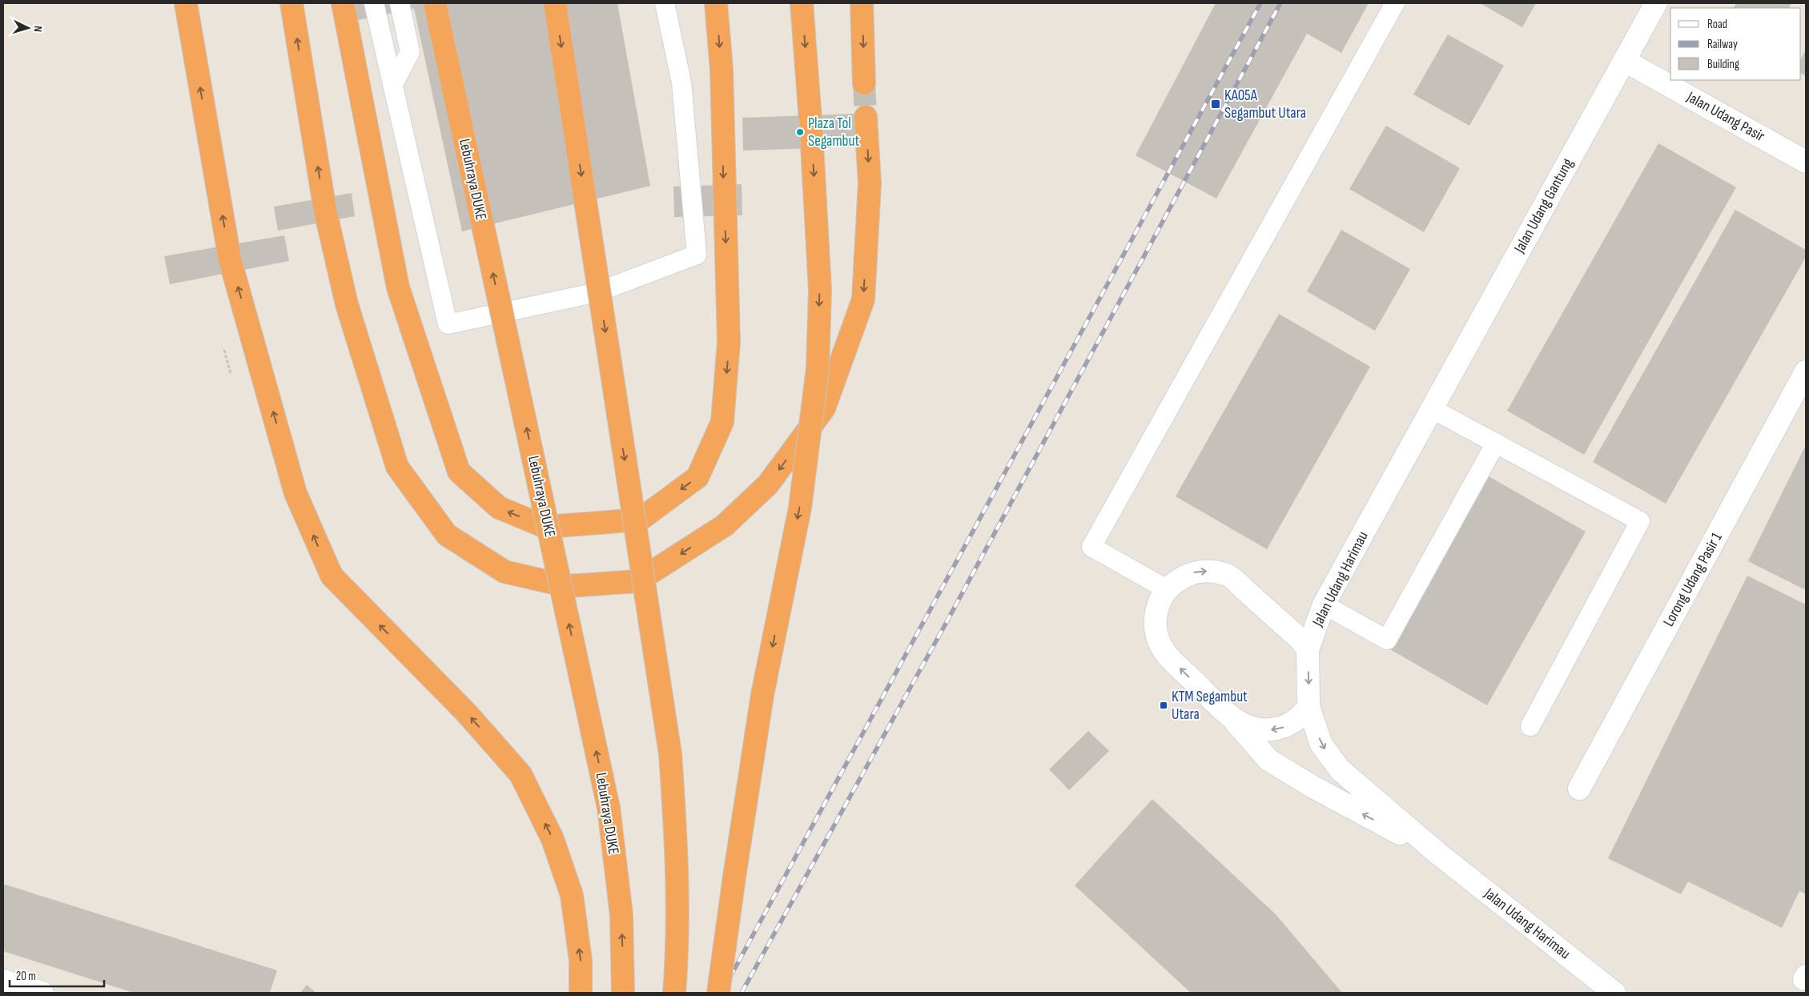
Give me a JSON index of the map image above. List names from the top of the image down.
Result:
{
  "streets": {
    "highway": ["Lebuhraya DUKE"],
    "street": [
      "Jalan Udang Pasir",
      "Jalan Udang Gantung",
      "Jalan Udang Harimau",
      "Lorong Udang Pasir 1"
    ]
  },
  "crossings": [
    ["Jalan Udang Pasir", "Jalan Udang Gantung"],
    ["Jalan Udang Gantung", "Jalan Udang Harimau"]
  ],
  "places": {
    "transit": ["KA05A Segambut Utara", "KTM Segambut Utara"],
    "other": ["Plaza Tol Segambut"]
  },
  "legend": ["Road", "Railway", "Building"],
  "scale_bar": "20 m",
  "north": "right"
}
